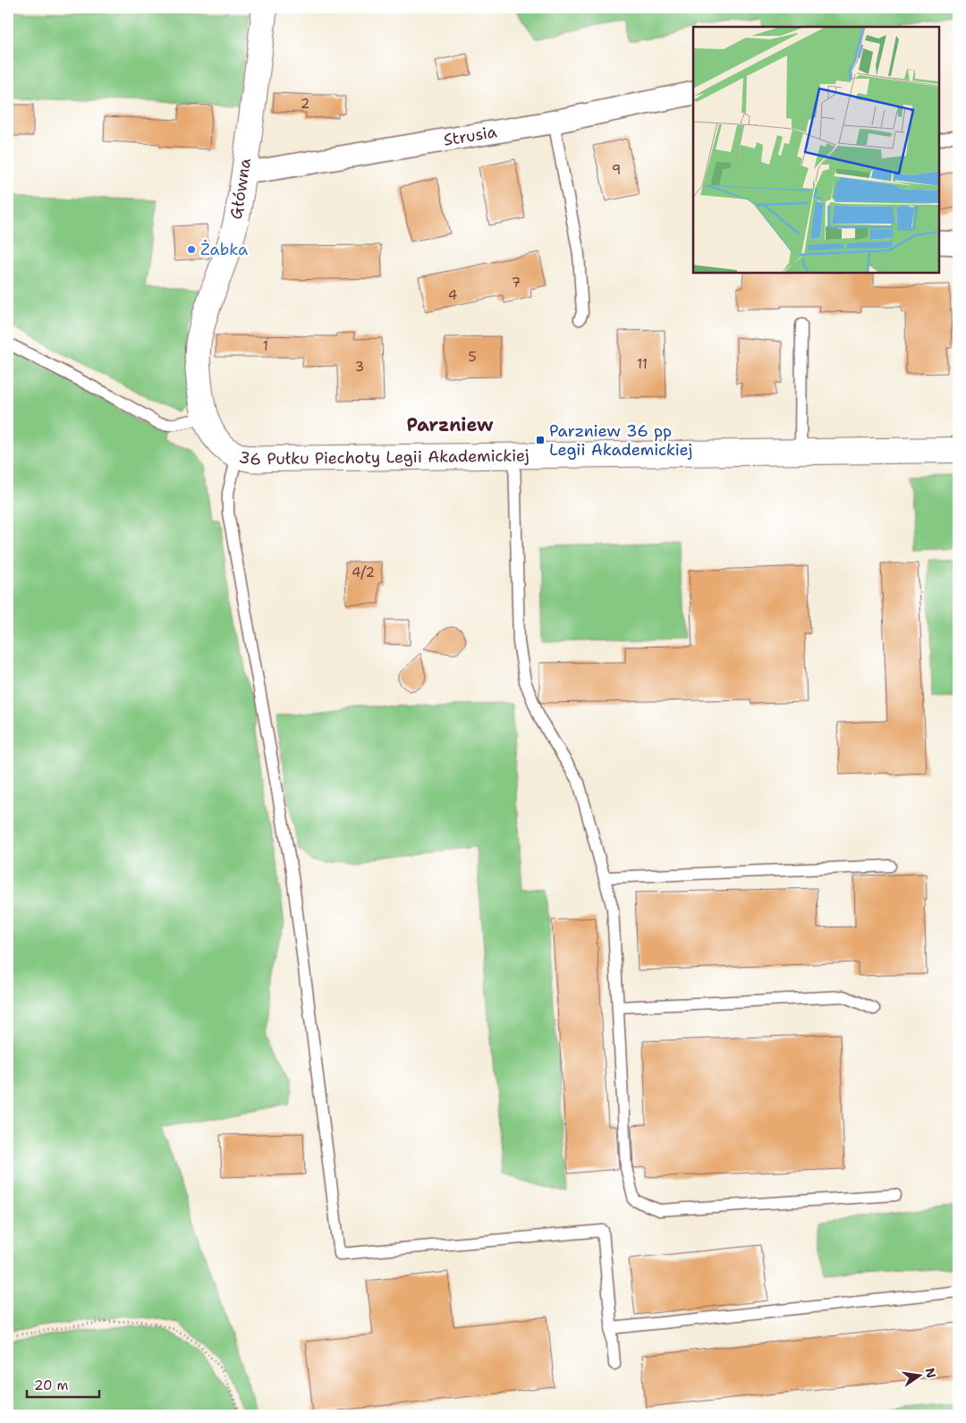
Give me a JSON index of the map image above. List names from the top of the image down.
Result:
{
  "streets": {
    "street": ["Strusia", "Główna", "36 Pułku Piechoty Legii Akademickiej"]
  },
  "crossings": [
    ["Strusia", "Główna"],
    ["Główna", "36 Pułku Piechoty Legii Akademickiej"]
  ],
  "districts": ["Parzniew"],
  "places": {
    "other": ["Żabka"],
    "transit": ["Parzniew 36 pp Legii Akademickiej"]
  },
  "house_numbers": [
    "2",
    "9",
    "7",
    "4",
    "1",
    "5",
    "11",
    "3",
    "4/2"
  ],
  "scale_bar": "20 m",
  "north": "right"
}
